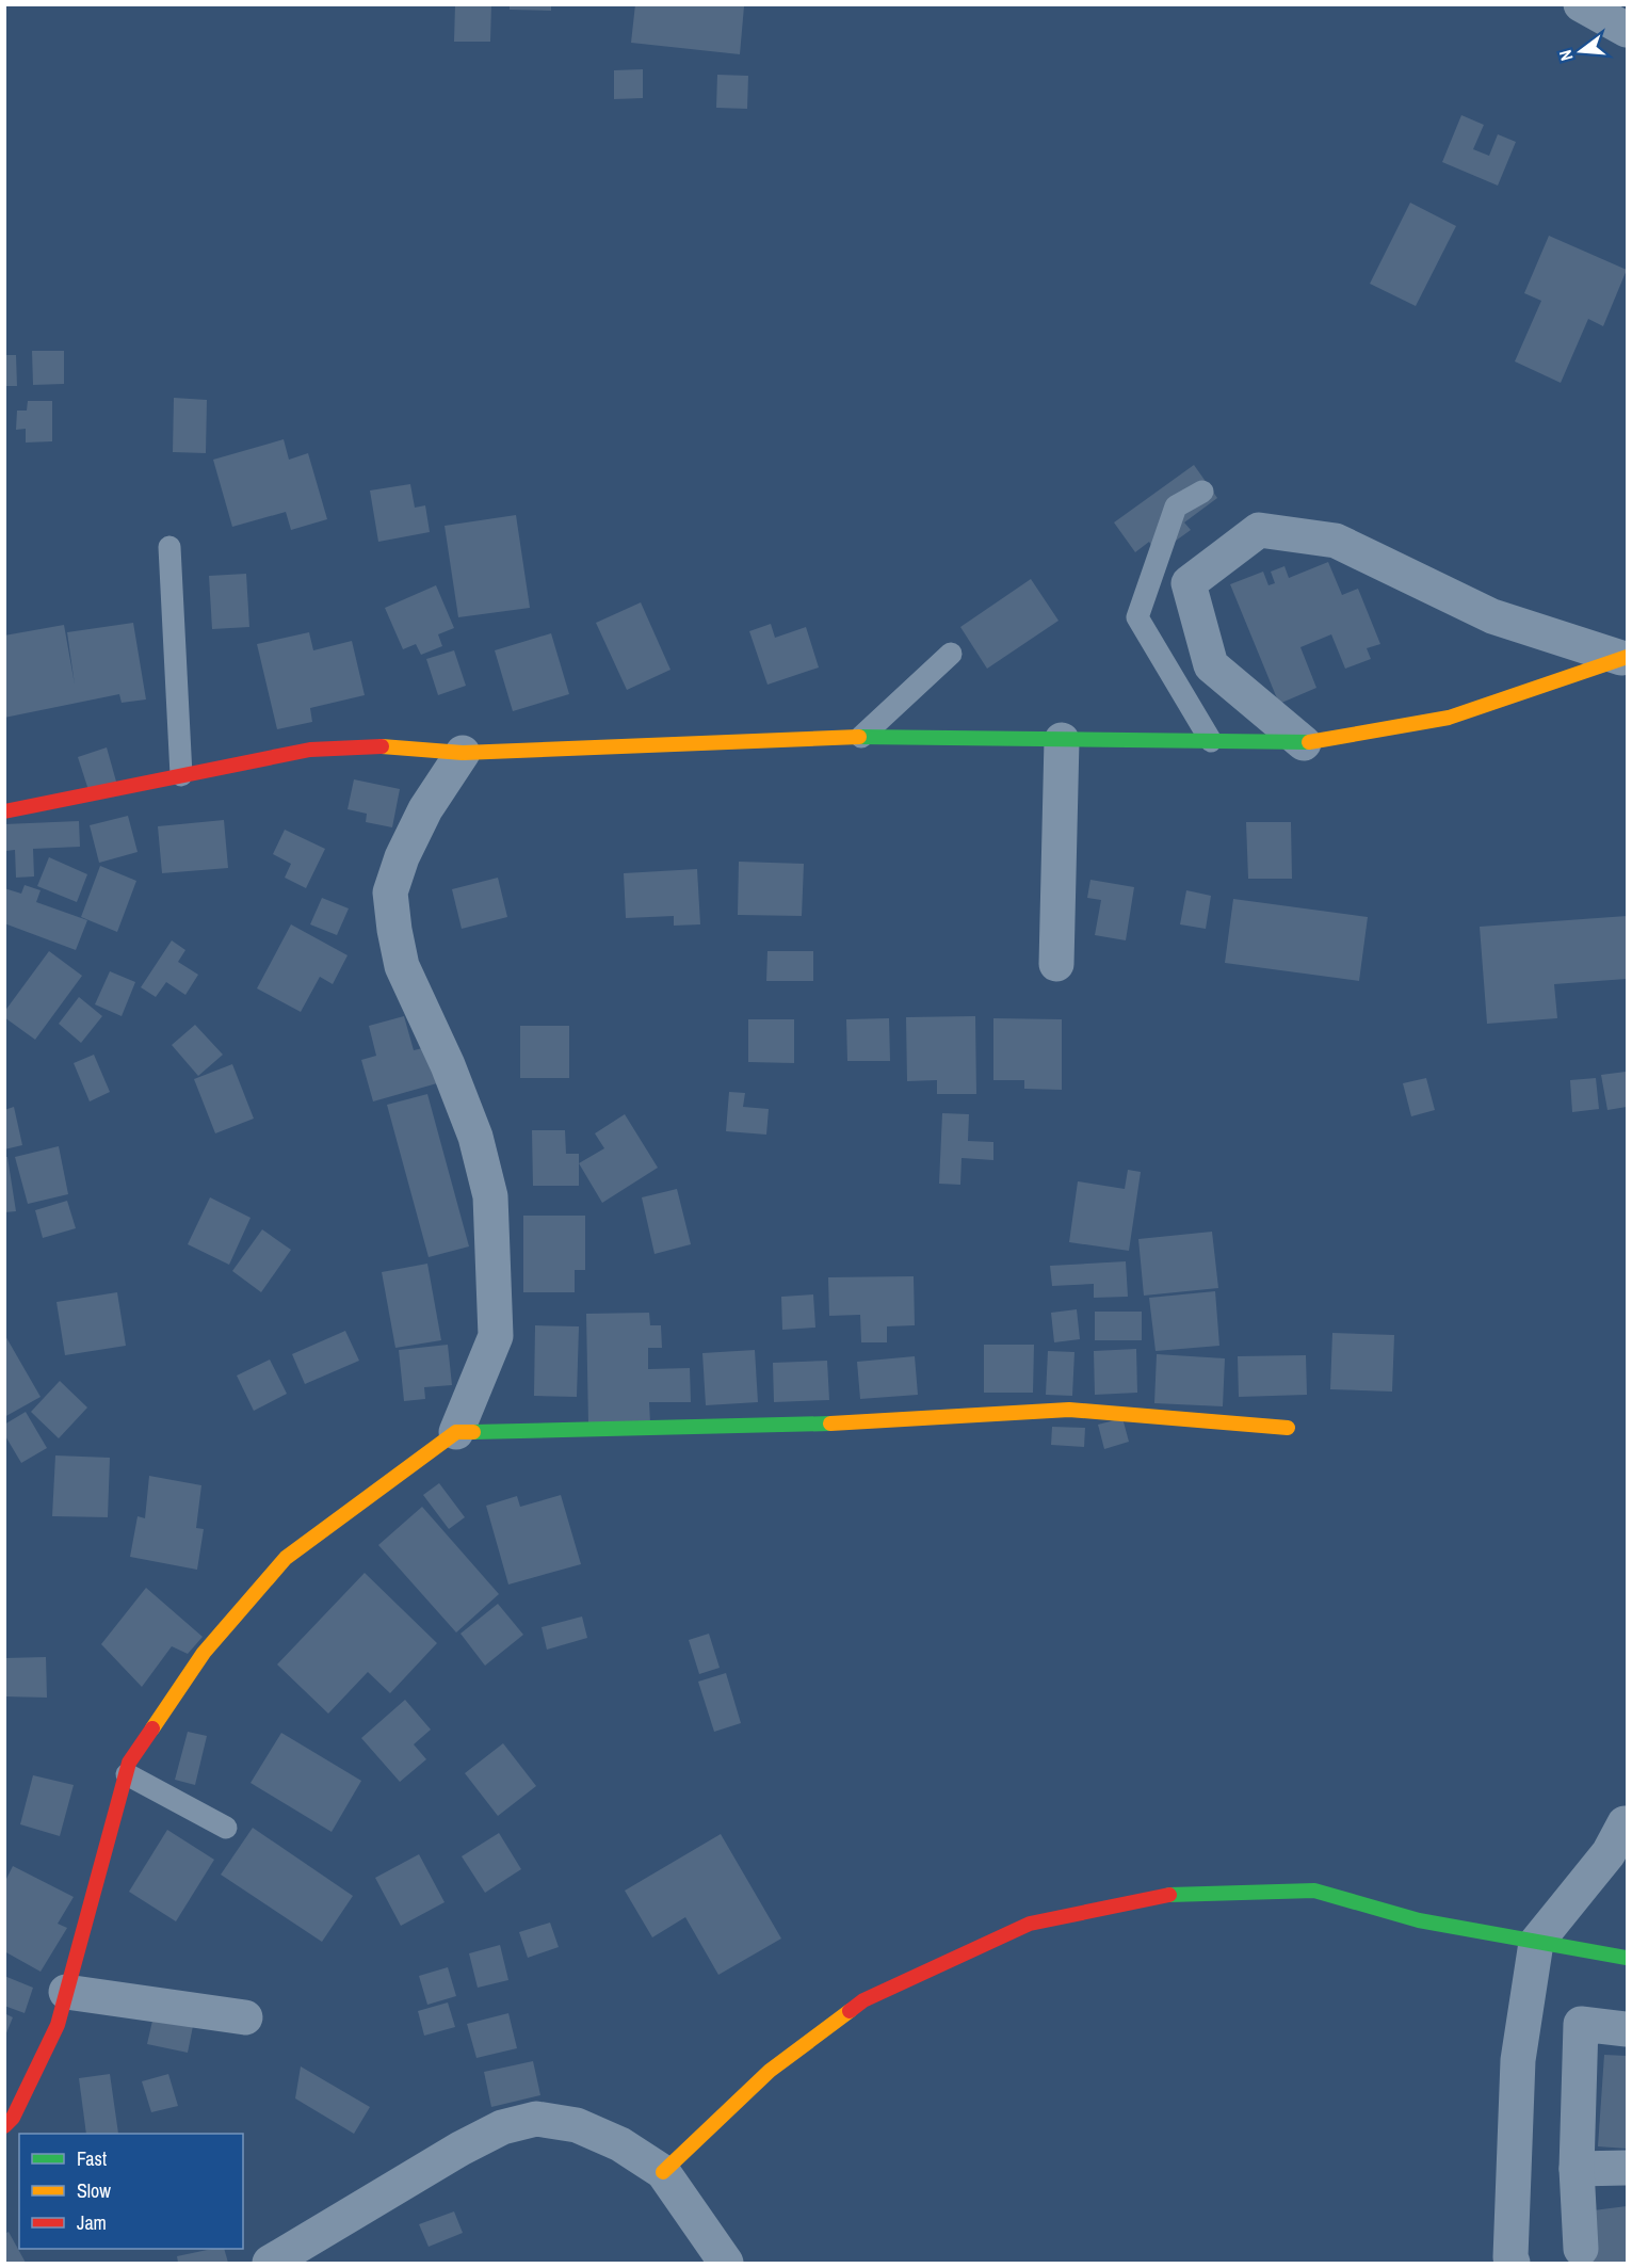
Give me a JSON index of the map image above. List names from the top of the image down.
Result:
{
  "legend": ["Fast", "Slow", "Jam"],
  "north": "left"
}
